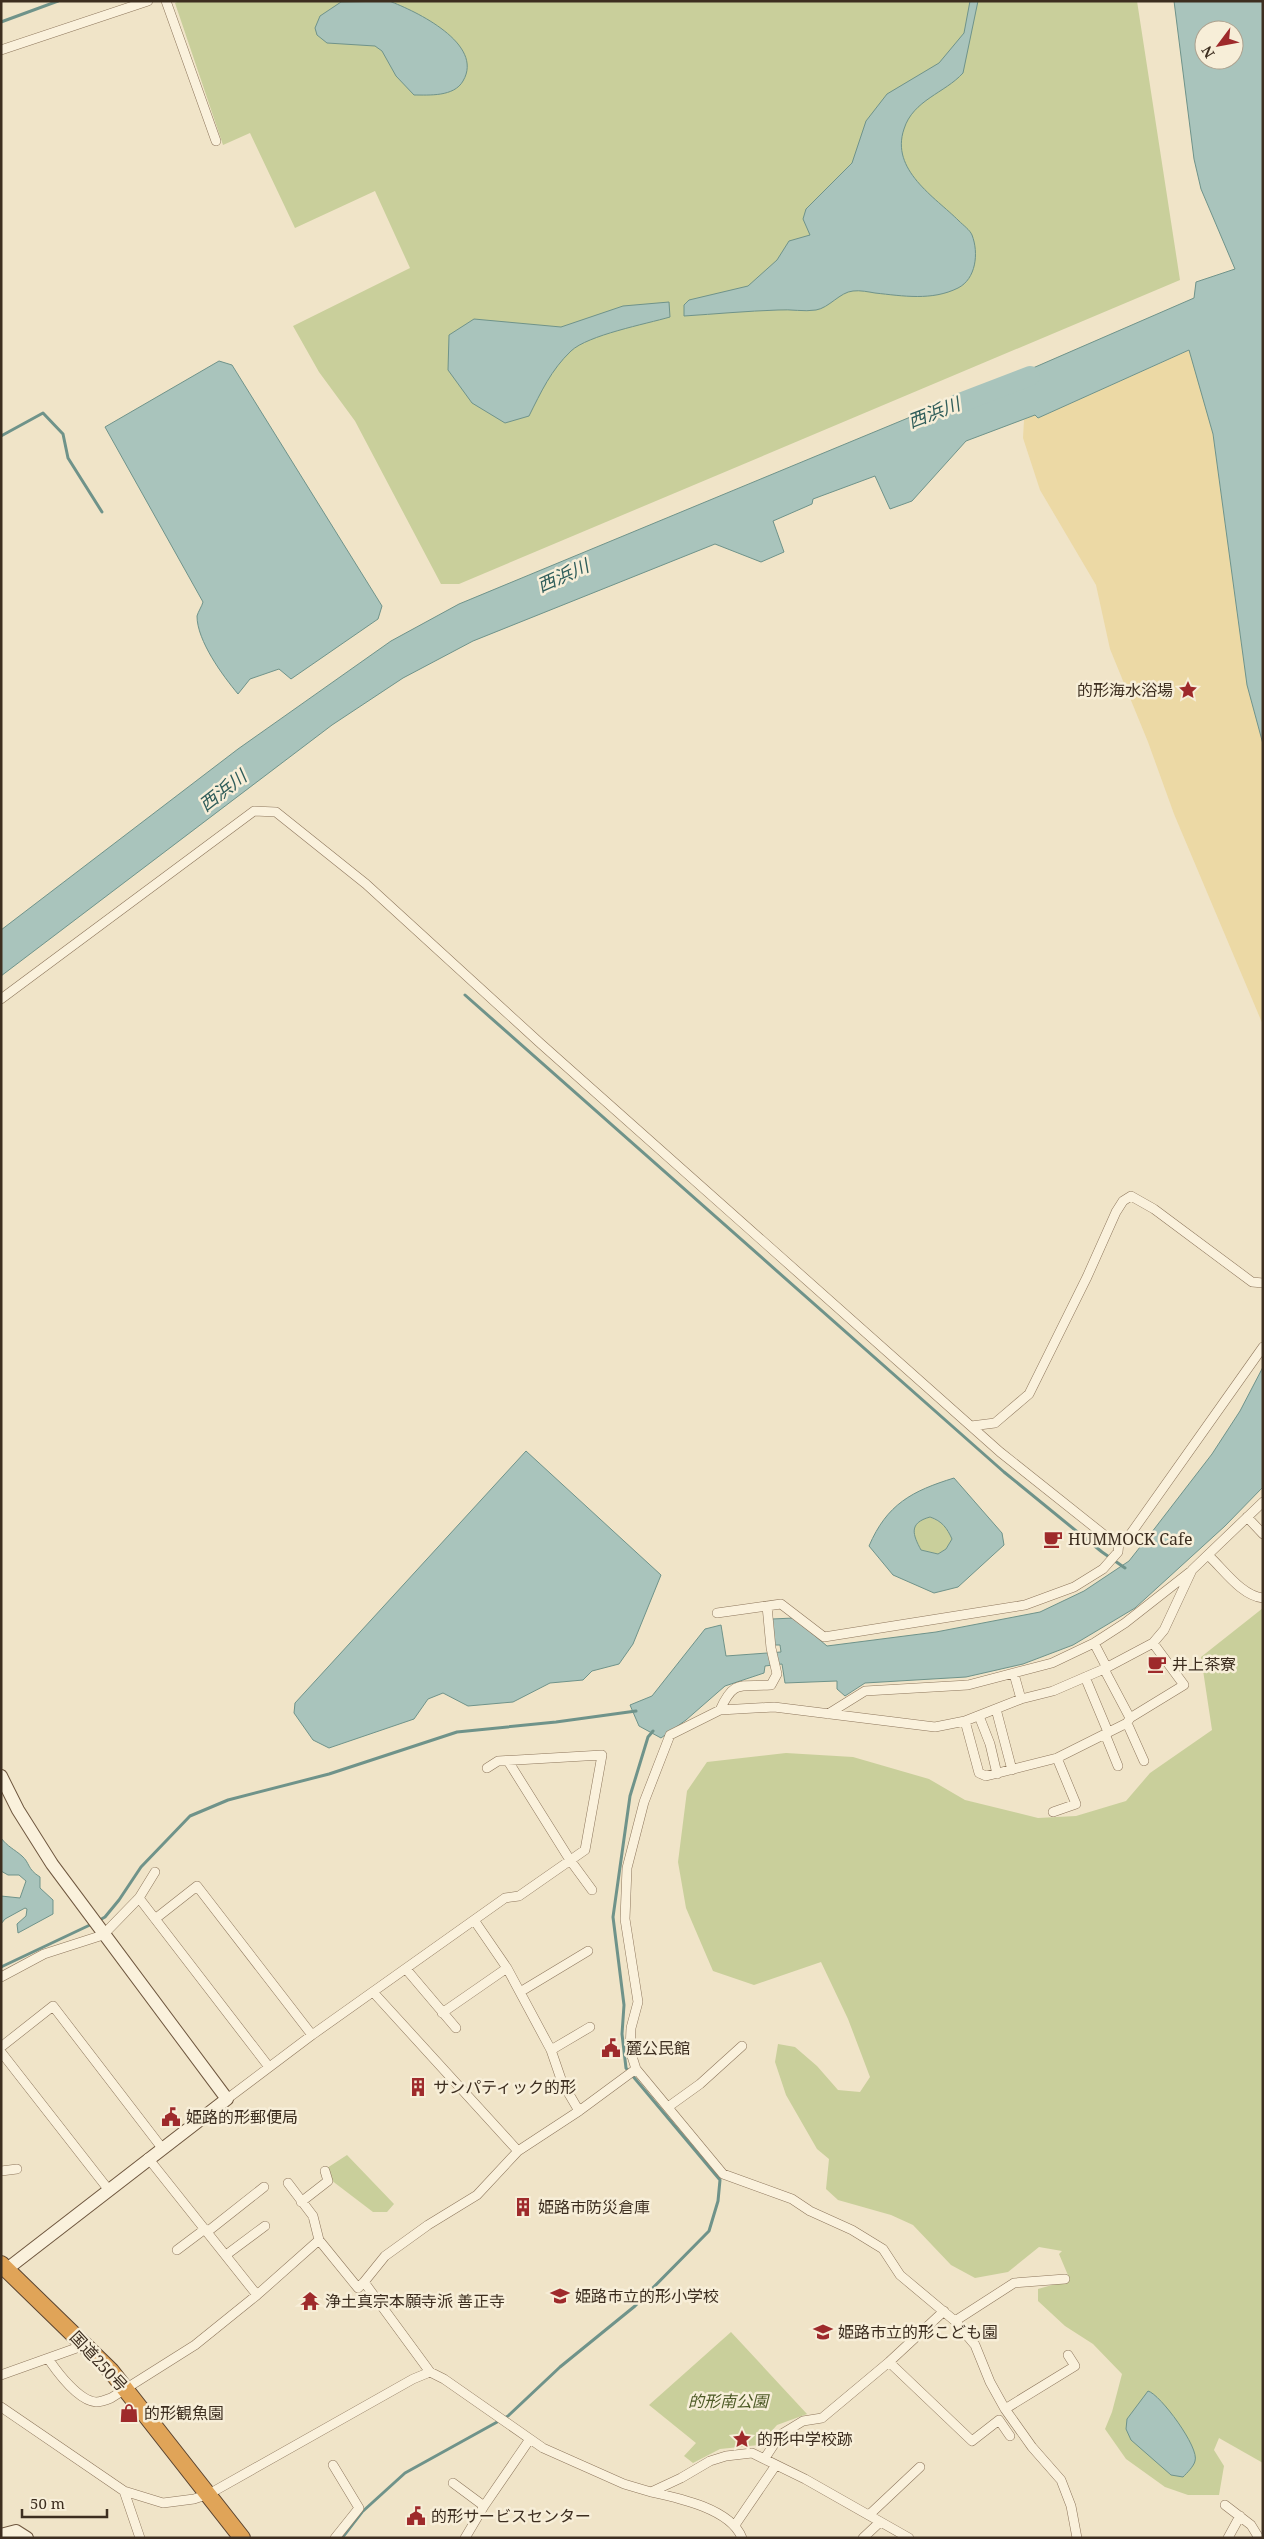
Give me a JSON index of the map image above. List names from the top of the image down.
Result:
{
  "streets": {
    "highway": ["国道250号"]
  },
  "water": ["西浜川"],
  "parks": ["的形南公園"],
  "places": {
    "place": ["的形海水浴場", "的形中学校跡"],
    "cafe": ["HUMMOCK Cafe", "井上茶寮"],
    "public building": ["麓公民館", "姫路的形郵便局", "的形サービスセンター"],
    "building": ["サンパティック的形", "姫路市防災倉庫"],
    "school or university": ["姫路市立的形小学校", "姫路市立的形こども園"],
    "temple": ["浄土真宗本願寺派 善正寺"],
    "shop": ["的形観魚園"]
  },
  "scale_bar": "50 m",
  "north": "bottom left"
}
